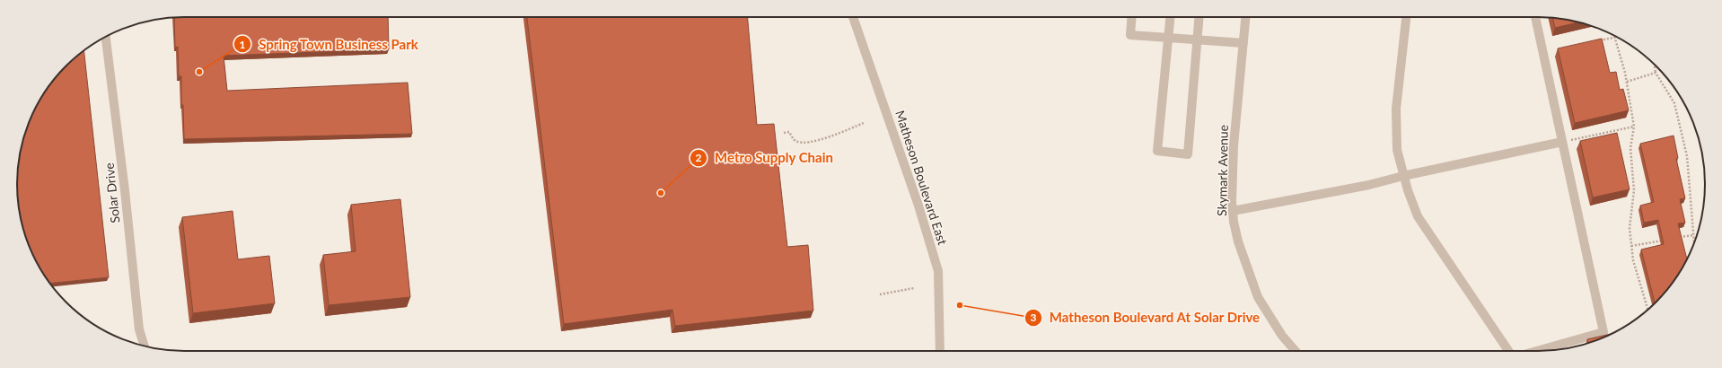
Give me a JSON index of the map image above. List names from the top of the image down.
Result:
{
  "streets": {
    "street": ["Skymark Avenue", "Matheson Boulevard East", "Solar Drive"]
  },
  "places": ["Spring Town Business Park", "Metro Supply Chain", "Matheson Boulevard At Solar Drive"]
}
